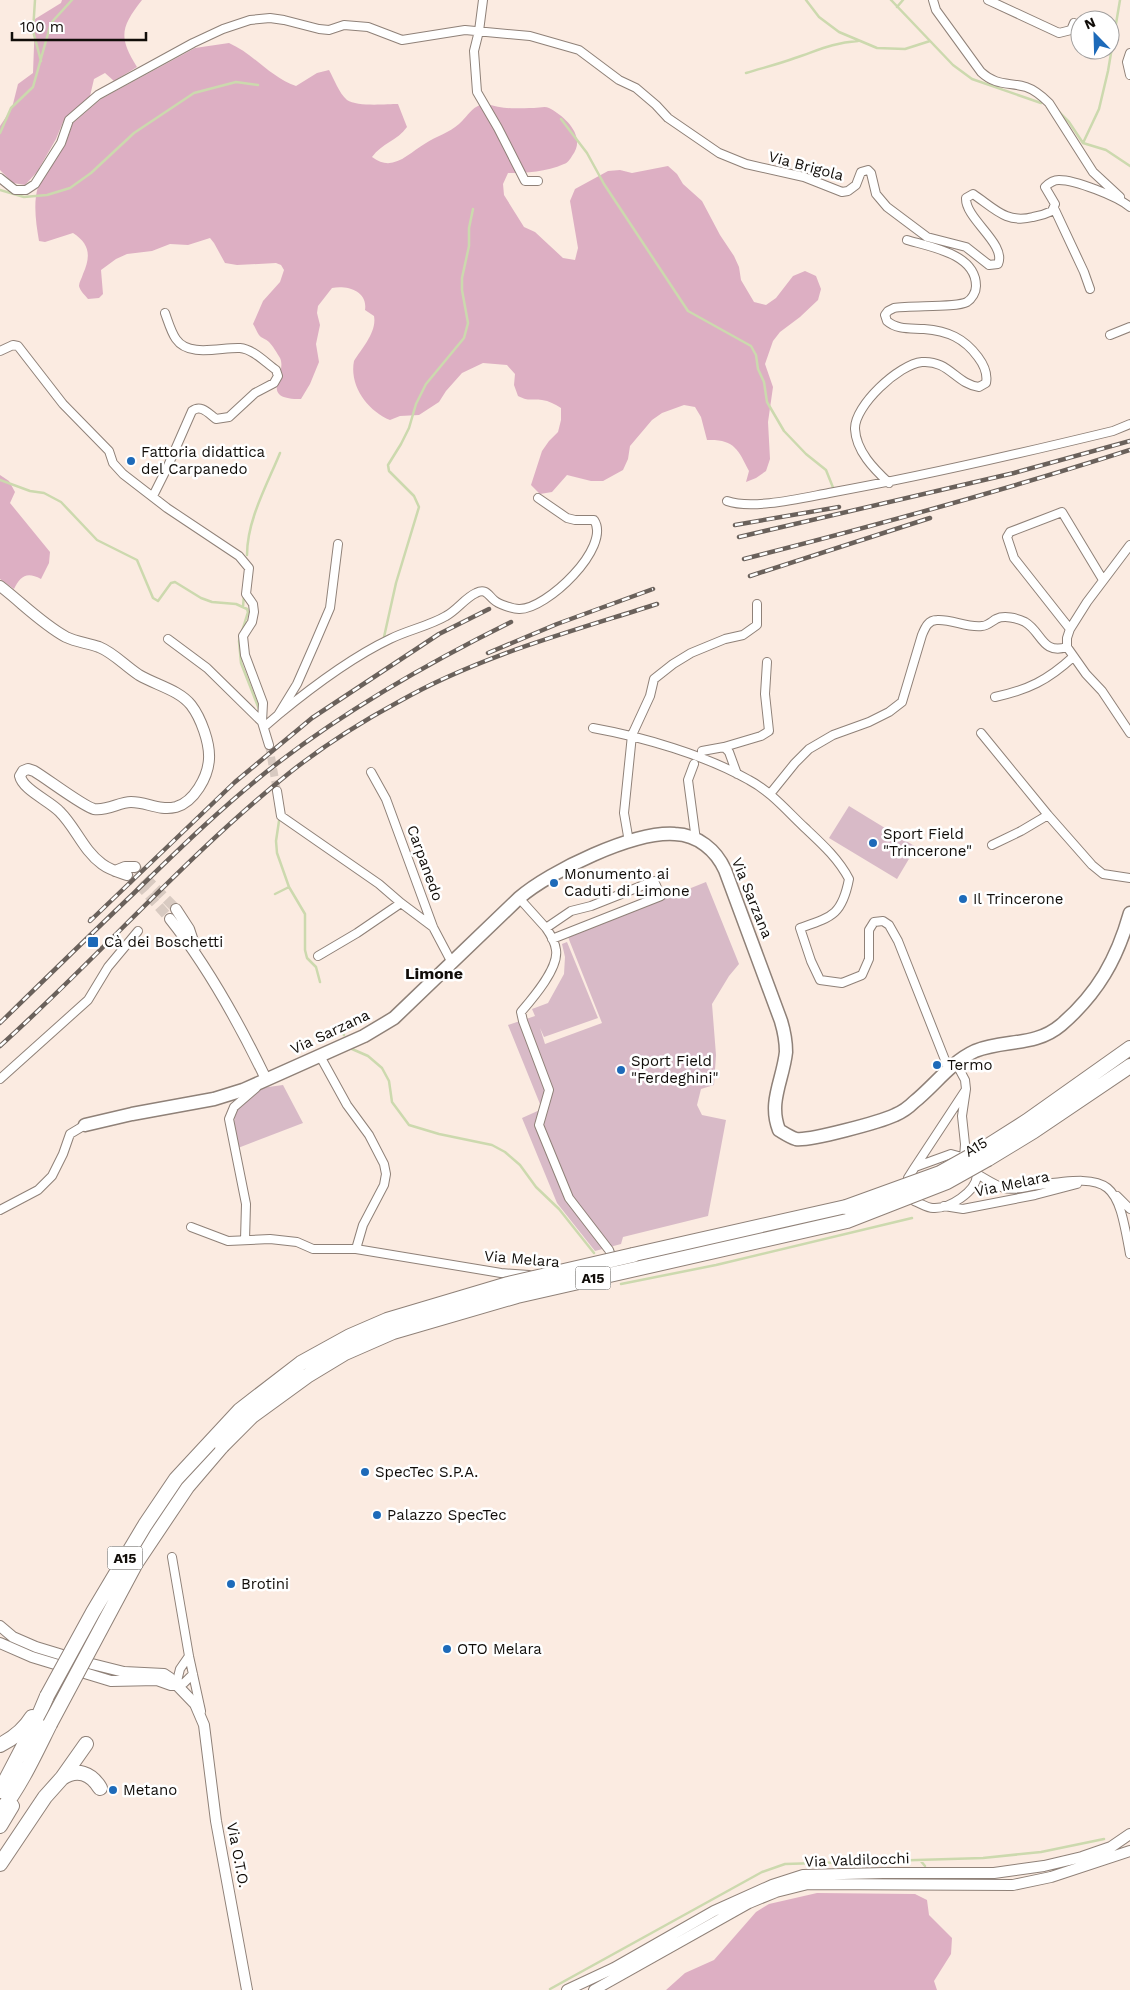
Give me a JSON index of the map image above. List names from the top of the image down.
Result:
{
  "streets": {
    "highway": ["A15"],
    "main road": ["Via Sarzana"],
    "street": [
      "Via Brigola",
      "Carpanedo",
      "Via Melara",
      "Via O.T.O.",
      "Via Valdilocchi"
    ]
  },
  "crossings": [
    ["Carpanedo", "Via Sarzana"]
  ],
  "districts": ["Limone"],
  "places": {
    "other": [
      "Fattoria didattica del Carpanedo",
      "Sport Field \"Trincerone\"",
      "Monumento ai Caduti di Limone",
      "Il Trincerone",
      "Termo",
      "Sport Field \"Ferdeghini\"",
      "SpecTec S.P.A.",
      "Palazzo SpecTec",
      "Brotini",
      "OTO Melara",
      "Metano"
    ],
    "transit": ["Cà dei Boschetti"]
  },
  "scale_bar": "100 m",
  "north": "top left"
}
